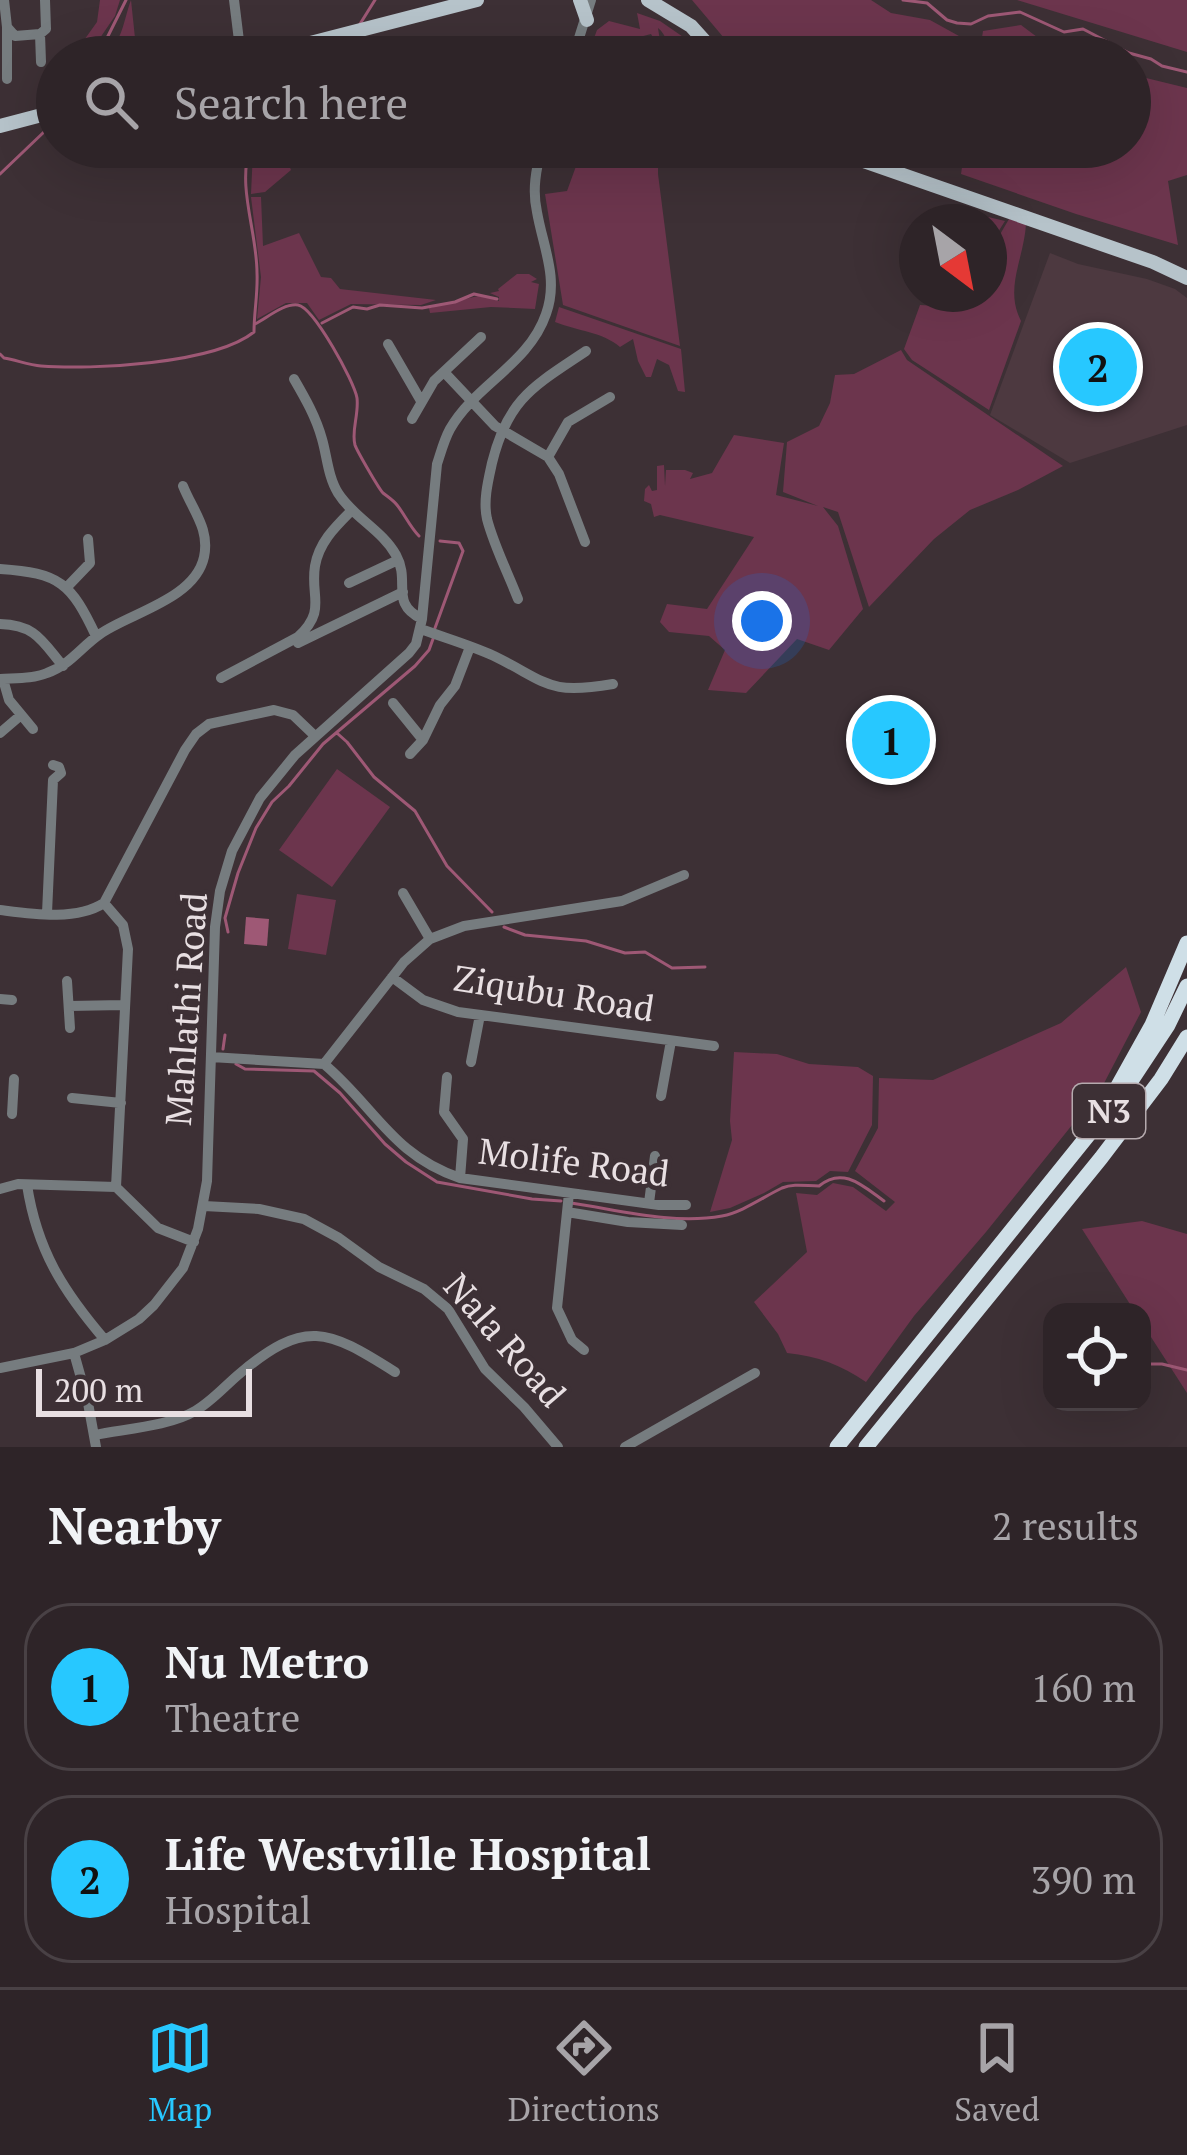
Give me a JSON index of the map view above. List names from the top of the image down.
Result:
{
  "streets": {
    "highway": ["N3"],
    "street": [
      "Ziqubu Road",
      "Mahlathi Road",
      "Molife Road",
      "Nala Road"
    ]
  },
  "crossings": [
    ["Mahlathi Road", "Nala Road"]
  ],
  "scale_bar": "200 m",
  "north": "bottom right",
  "page": {
    "search": "Search here",
    "pins": ["2", "1"],
    "scale": "200 m",
    "heading": ["Nearby", "2 results"],
    "list": [
      {
        "mark": "1",
        "name": "Nu Metro",
        "note": "Theatre",
        "value": "160 m"
      },
      {
        "mark": "2",
        "name": "Life Westville Hospital",
        "note": "Hospital",
        "value": "390 m"
      }
    ],
    "nav": ["Map", "Directions", "Saved"]
  }
}
